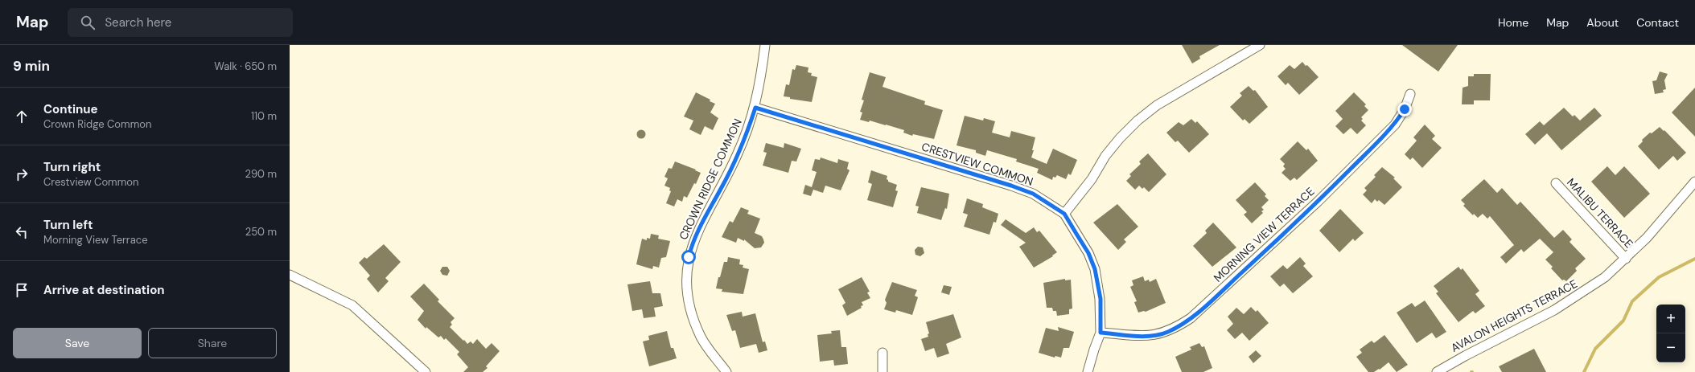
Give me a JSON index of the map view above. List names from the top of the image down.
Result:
{
  "streets": {
    "street": [
      "CRESTVIEW COMMON",
      "CROWN RIDGE COMMON",
      "MALIBU TERRACE",
      "MORNING VIEW TERRACE",
      "AVALON HEIGHTS TERRACE"
    ]
  },
  "crossings": [
    ["CRESTVIEW COMMON", "CROWN RIDGE COMMON"],
    ["CRESTVIEW COMMON", "MORNING VIEW TERRACE"],
    ["MALIBU TERRACE", "AVALON HEIGHTS TERRACE"]
  ],
  "page": {
    "header": "Map",
    "search": "Search here",
    "nav": [
      "Home",
      "Map",
      "About",
      "Contact"
    ],
    "heading": ["9 min", "Walk · 650 m"],
    "list": [
      ["Continue", "Crown Ridge Common", "110 m"],
      ["Turn right", "Crestview Common", "290 m"],
      ["Turn left", "Morning View Terrace", "250 m"],
      "Arrive at destination"
    ],
    "map_buttons": ["+", "−"],
    "buttons": ["Save", "Share"]
  }
}
